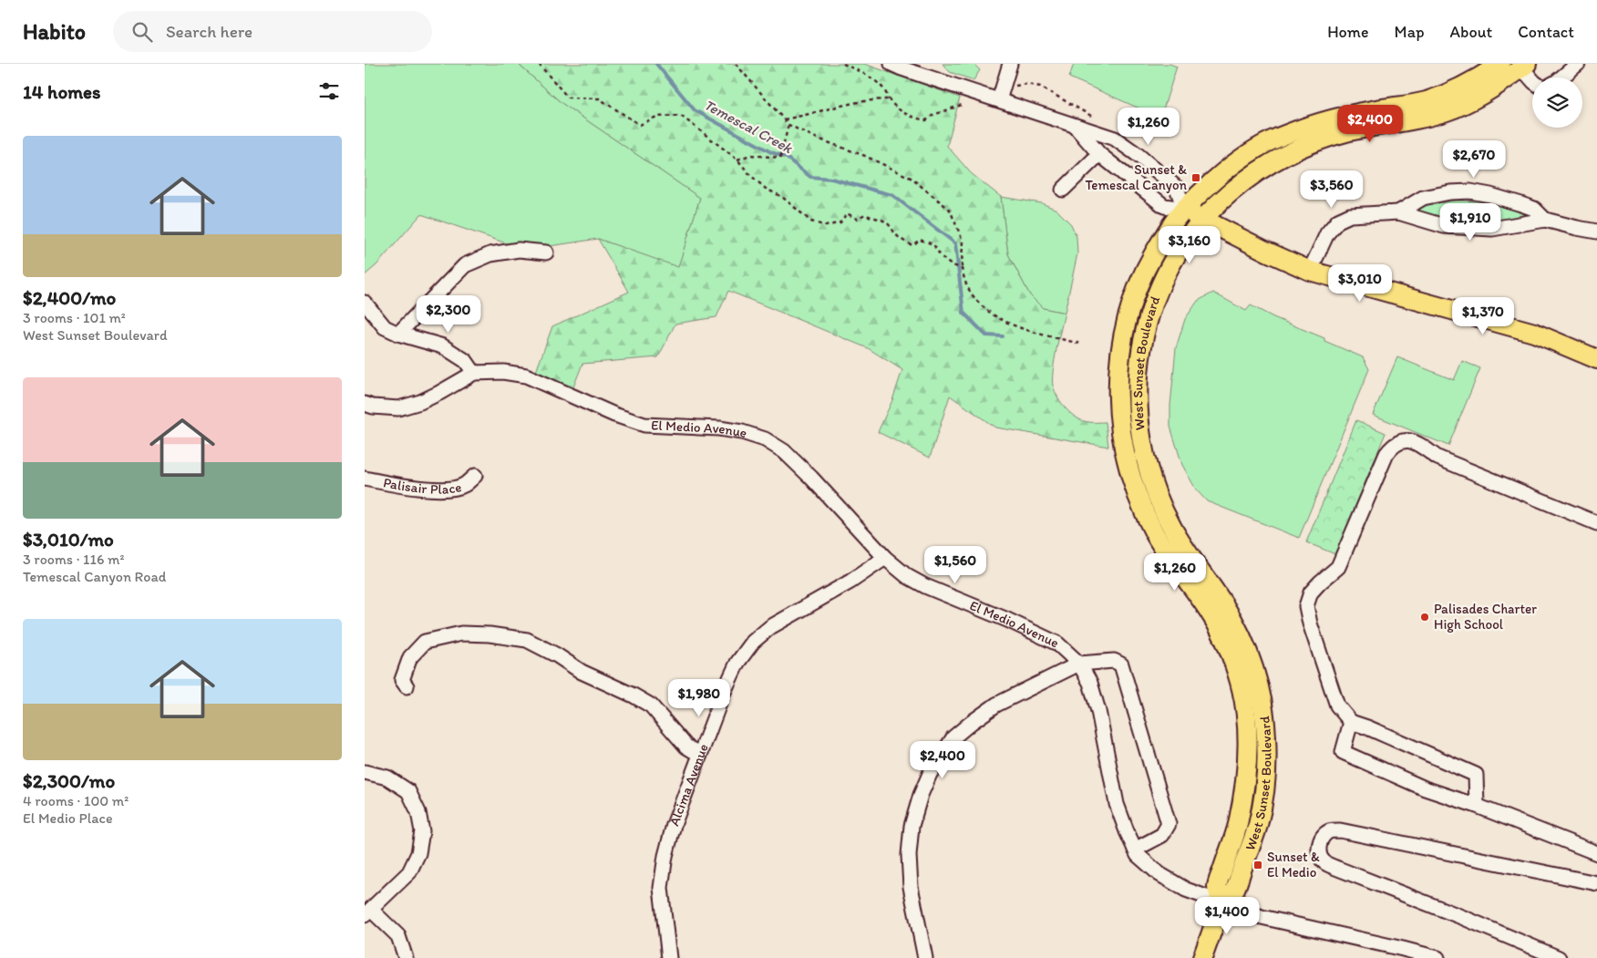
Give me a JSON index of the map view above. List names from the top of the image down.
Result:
{
  "streets": {
    "main road": ["West Sunset Boulevard"],
    "street": ["El Medio Avenue", "Palisair Place", "Alcima Avenue"]
  },
  "crossings": [
    ["West Sunset Boulevard", "El Medio Avenue"],
    ["El Medio Avenue", "Alcima Avenue"]
  ],
  "water": ["Temescal Creek"],
  "places": {
    "transit": ["Sunset & Temescal Canyon", "Sunset & El Medio"],
    "other": ["Palisades Charter High School"]
  },
  "page": {
    "header": "Habito",
    "search": "Search here",
    "nav": [
      "Home",
      "Map",
      "About",
      "Contact"
    ],
    "heading": "14 homes",
    "price": [
      "$2,400",
      "$1,260",
      "$2,670",
      "$3,560",
      "$1,910",
      "$3,160",
      "$3,010",
      "$2,300",
      "$1,370",
      "$1,560",
      "$1,260",
      "$1,980",
      "$2,400",
      "$1,400"
    ],
    "list": [
      {
        "name": "$2,400/mo",
        "note": "3 rooms · 101 m² · West Sunset Boulevard"
      },
      {
        "name": "$3,010/mo",
        "note": "3 rooms · 116 m² · Temescal Canyon Road"
      },
      {
        "name": "$2,300/mo",
        "note": "4 rooms · 100 m² · El Medio Place"
      }
    ]
  }
}
